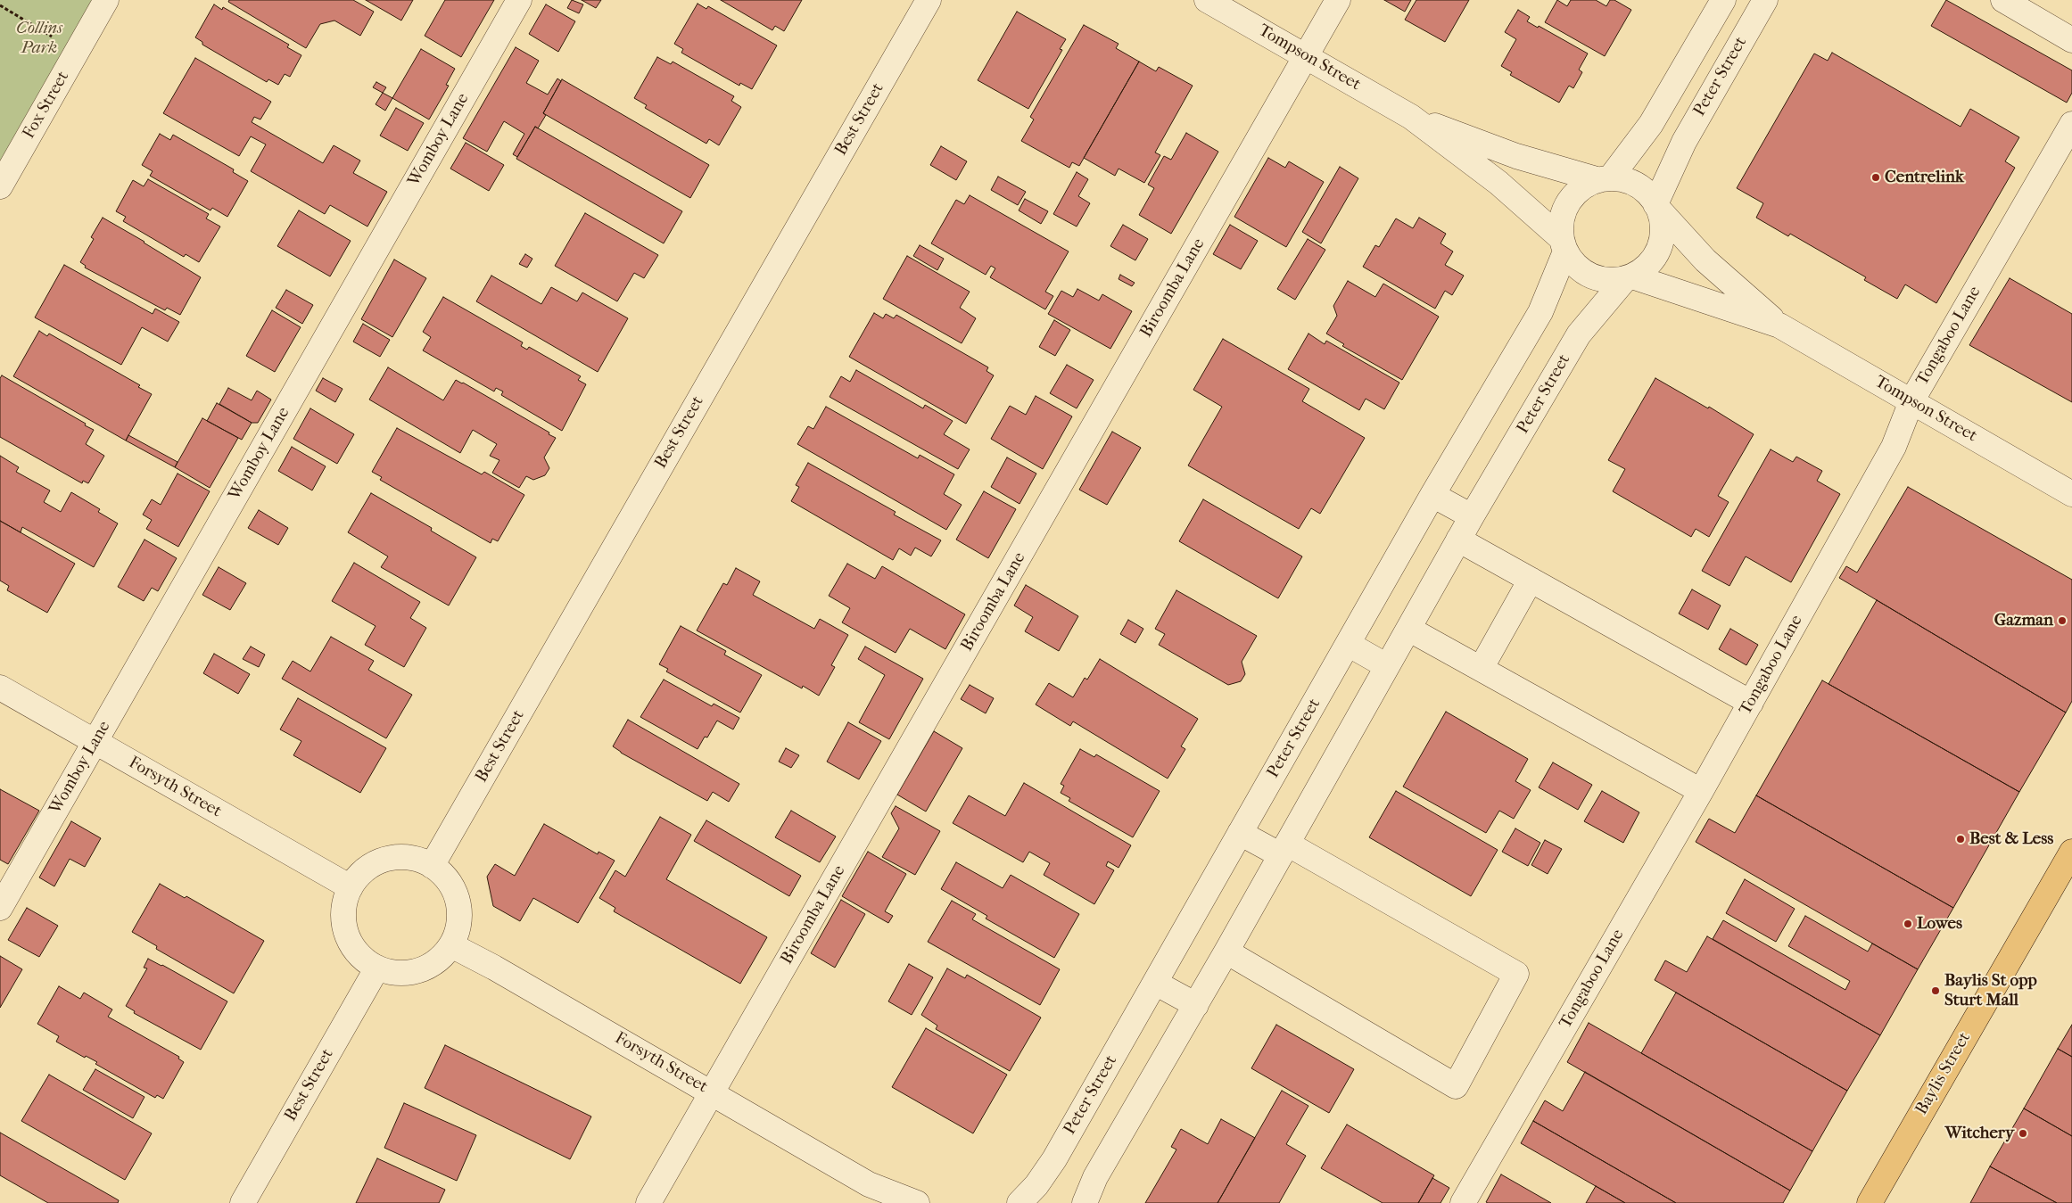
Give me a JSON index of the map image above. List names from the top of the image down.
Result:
{
  "streets": {
    "main road": ["Baylis Street"],
    "street": [
      "Tompson Street",
      "Peter Street",
      "Fox Street",
      "Best Street",
      "Womboy Lane",
      "Biroomba Lane",
      "Tongaboo Lane",
      "Forsyth Street"
    ]
  },
  "crossings": [
    ["Tompson Street", "Peter Street"],
    ["Tompson Street", "Biroomba Lane"],
    ["Tompson Street", "Tongaboo Lane"],
    ["Best Street", "Forsyth Street"],
    ["Womboy Lane", "Forsyth Street"],
    ["Biroomba Lane", "Forsyth Street"]
  ],
  "parks": ["Collins Park"],
  "places": [
    "Centrelink",
    "Gazman",
    "Best & Less",
    "Lowes",
    "Baylis St opp Sturt Mall",
    "Witchery"
  ]
}
